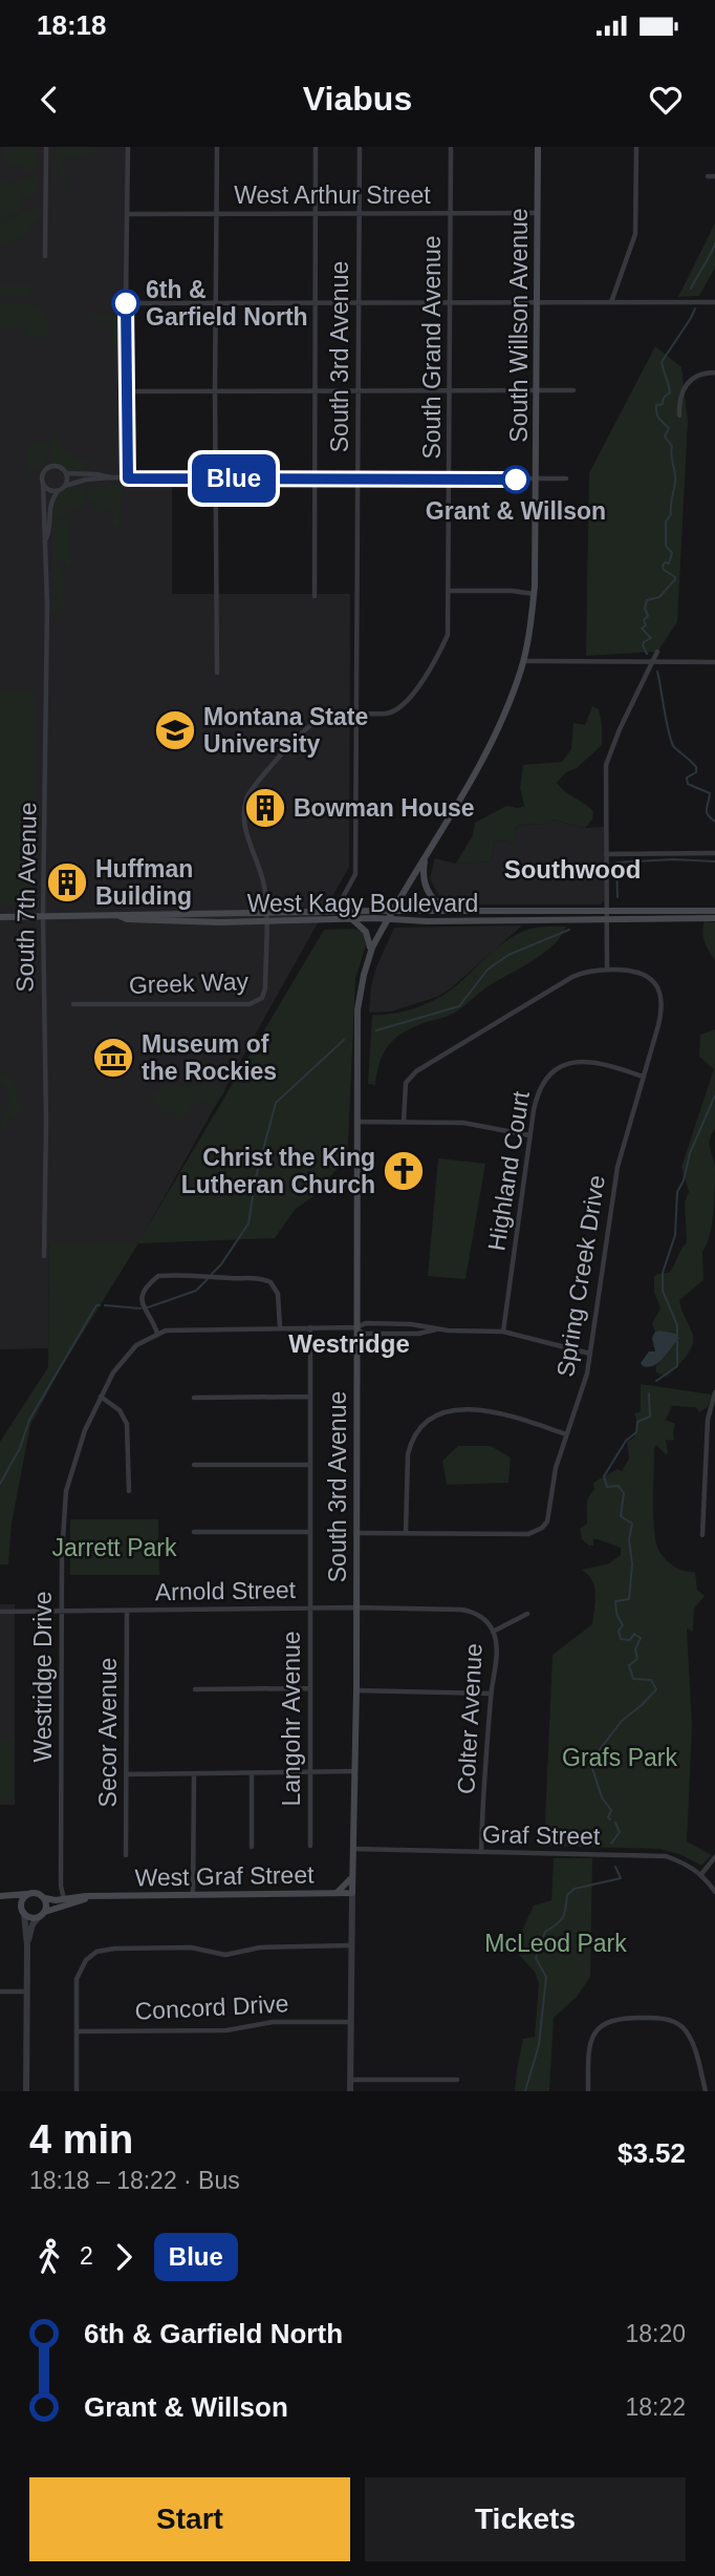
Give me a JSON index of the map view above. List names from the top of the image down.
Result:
{
  "streets": {
    "main road": [
      "South Willson Avenue",
      "South 3rd Avenue",
      "West Kagy Boulevard",
      "West Graf Street"
    ],
    "street": [
      "West Arthur Street",
      "South Grand Avenue",
      "South 7th Avenue",
      "Greek Way",
      "Highland Court",
      "Spring Creek Drive",
      "Arnold Street",
      "Westridge Drive",
      "Langohr Avenue",
      "Colter Avenue",
      "Secor Avenue",
      "Graf Street",
      "Concord Drive"
    ]
  },
  "crossings": [
    ["West Arthur Street", "South Willson Avenue"],
    ["West Arthur Street", "South Grand Avenue"],
    ["West Arthur Street", "South 3rd Avenue"],
    ["South Willson Avenue", "South 3rd Avenue"],
    ["South Willson Avenue", "West Kagy Boulevard"],
    ["South Grand Avenue", "South 3rd Avenue"],
    ["South Grand Avenue", "Greek Way"],
    ["South 3rd Avenue", "West Kagy Boulevard"],
    ["South 3rd Avenue", "Greek Way"],
    ["South 3rd Avenue", "Spring Creek Drive"],
    ["South 3rd Avenue", "Arnold Street"],
    ["South 3rd Avenue", "Westridge Drive"],
    ["South 3rd Avenue", "Graf Street"],
    ["South 3rd Avenue", "West Graf Street"],
    ["South 7th Avenue", "West Kagy Boulevard"],
    ["West Kagy Boulevard", "Greek Way"],
    ["Highland Court", "Spring Creek Drive"],
    ["Highland Court", "Westridge Drive"],
    ["Spring Creek Drive", "Westridge Drive"],
    ["Arnold Street", "Westridge Drive"],
    ["Arnold Street", "Langohr Avenue"],
    ["Arnold Street", "Colter Avenue"],
    ["Arnold Street", "Secor Avenue"],
    ["Westridge Drive", "Langohr Avenue"],
    ["Westridge Drive", "West Graf Street"],
    ["Colter Avenue", "Graf Street"]
  ],
  "districts": ["Southwood", "Westridge"],
  "parks": ["Jarrett Park", "Grafs Park", "McLeod Park"],
  "places": {
    "other": ["6th & Garfield North", "Grant & Willson"],
    "school or university": ["Montana State University"],
    "building": ["Bowman House", "Huffman Building"],
    "museum": ["Museum of the Rockies"],
    "church": ["Christ the King Lutheran Church"]
  },
  "lines": ["bus line Blue"],
  "page": {
    "status": "18:18",
    "header": "Viabus",
    "on_map": "Blue",
    "heading": ["4 min", "18:18 – 18:22 · Bus", "$3.52"],
    "legs": ["2", "Blue"],
    "list": [
      {
        "name": "6th & Garfield North",
        "value": "18:20"
      },
      {
        "name": "Grant & Willson",
        "value": "18:22"
      }
    ],
    "buttons": ["Start", "Tickets"]
  }
}
